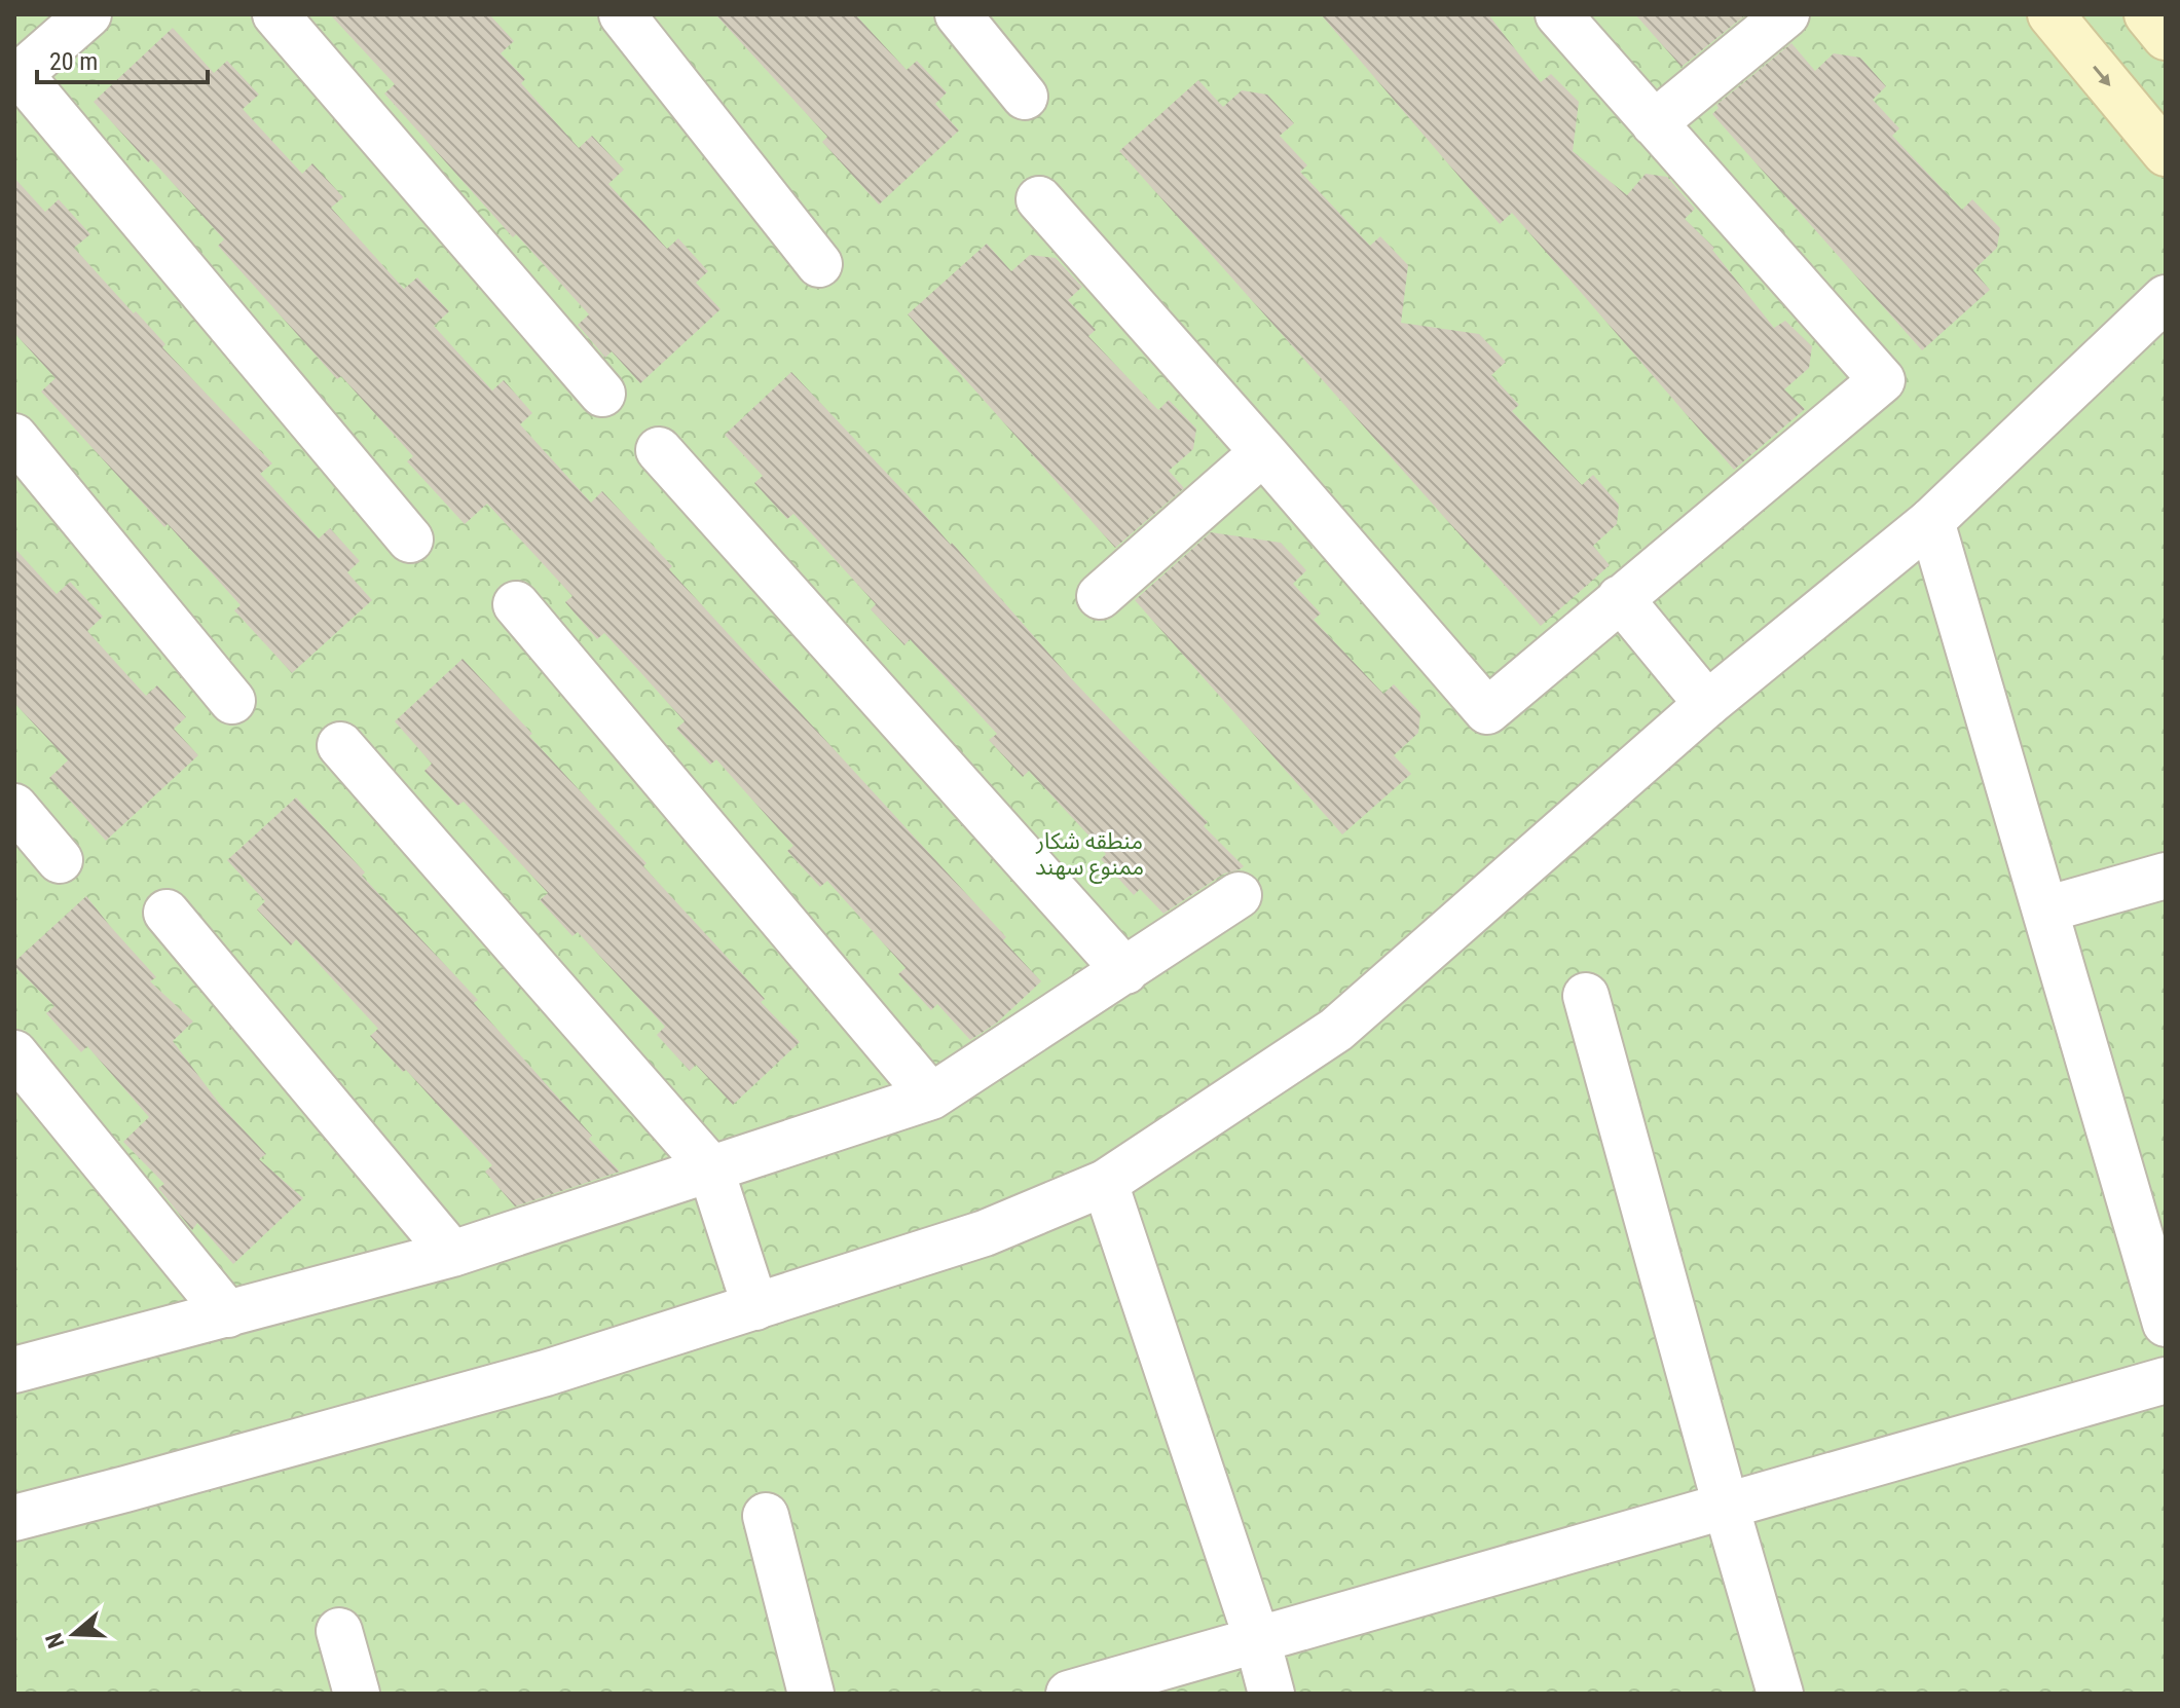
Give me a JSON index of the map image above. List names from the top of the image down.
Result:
{
  "parks": ["منطقه شکار ممنوع سهند"],
  "scale_bar": "20 m",
  "north": "left"
}
